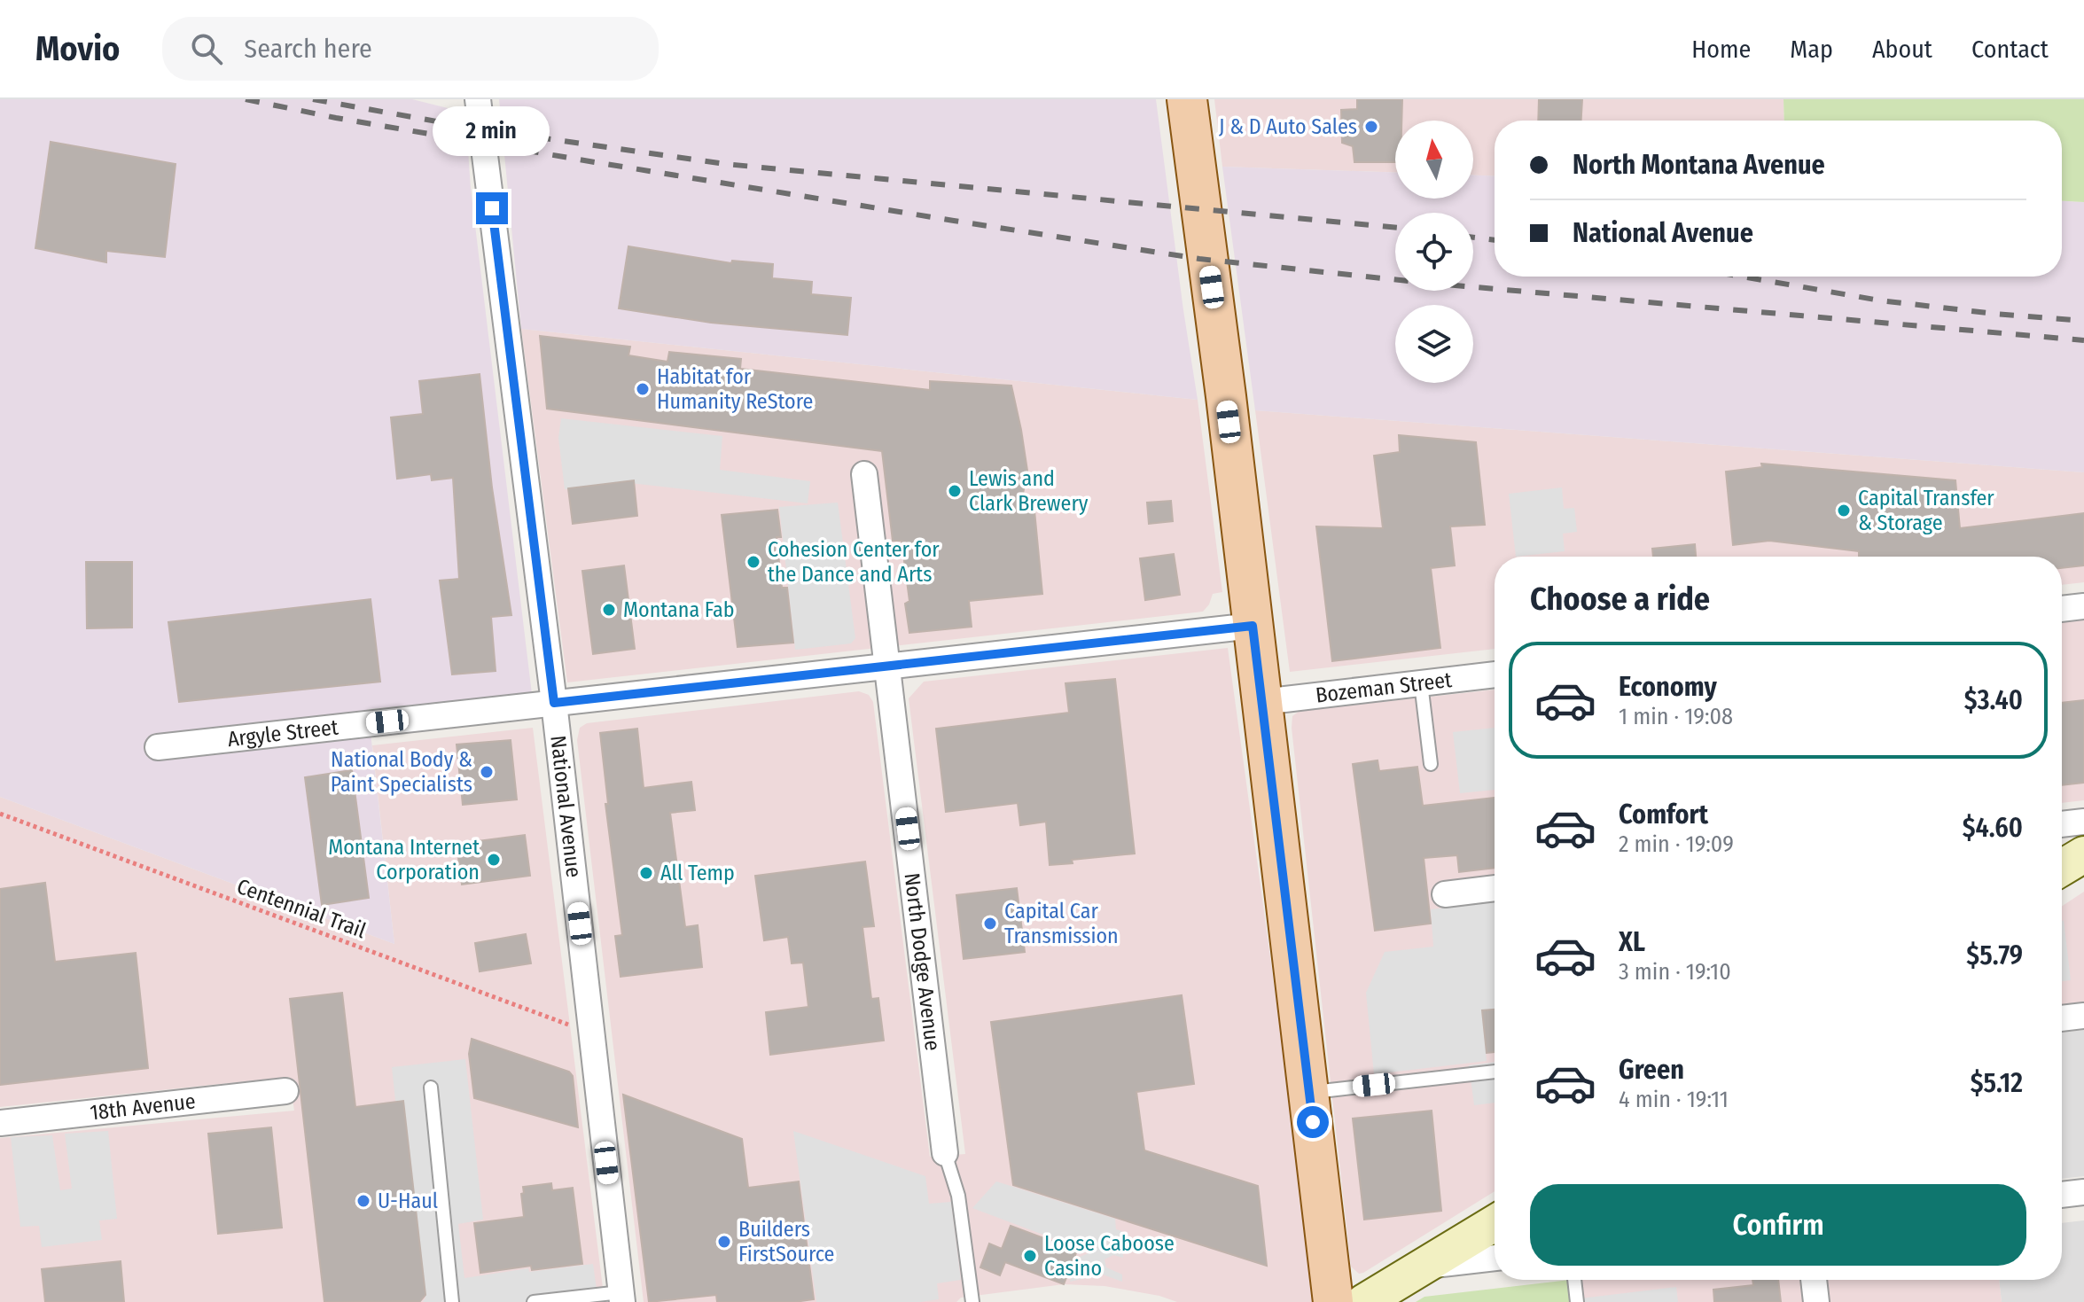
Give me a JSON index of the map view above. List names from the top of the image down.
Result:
{
  "streets": {
    "street": [
      "Bozeman Street",
      "Argyle Street",
      "National Avenue",
      "North Dodge Avenue",
      "18th Avenue"
    ],
    "path": ["Centennial Trail"]
  },
  "crossings": [
    ["Argyle Street", "National Avenue"],
    ["Argyle Street", "North Dodge Avenue"],
    ["National Avenue", "Centennial Trail"]
  ],
  "places": [
    "J & D Auto Sales",
    "Habitat for Humanity ReStore",
    "Lewis and Clark Brewery",
    "Capital Transfer & Storage",
    "Cohesion Center for the Dance and Arts",
    "Montana Fab",
    "National Body & Paint Specialists",
    "Montana Internet Corporation",
    "All Temp",
    "Capital Car Transmission",
    "U-Haul",
    "Builders FirstSource",
    "Loose Caboose Casino"
  ],
  "north": "top",
  "page": {
    "header": "Movio",
    "search": "Search here",
    "nav": [
      "Home",
      "Map",
      "About",
      "Contact"
    ],
    "bubble": "2 min",
    "banner": ["North Montana Avenue", "National Avenue"],
    "heading": "Choose a ride",
    "list": [
      {
        "name": "Economy",
        "note": "1 min · 19:08",
        "value": "$3.40"
      },
      {
        "name": "Comfort",
        "note": "2 min · 19:09",
        "value": "$4.60"
      },
      {
        "name": "XL",
        "note": "3 min · 19:10",
        "value": "$5.79"
      },
      {
        "name": "Green",
        "note": "4 min · 19:11",
        "value": "$5.12"
      }
    ],
    "buttons": "Confirm"
  }
}
